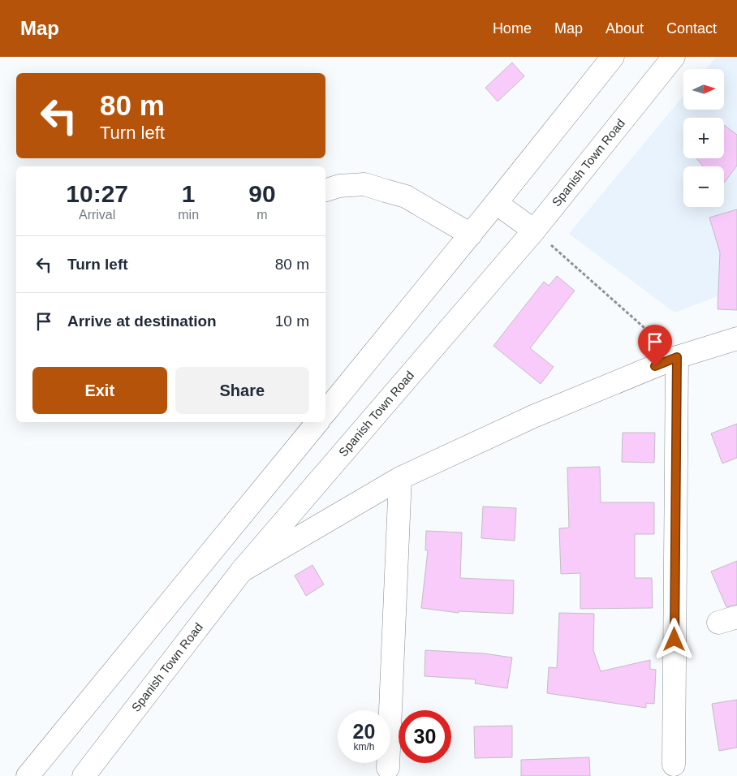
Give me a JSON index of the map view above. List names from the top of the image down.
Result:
{
  "streets": {
    "main road": ["Spanish Town Road"]
  },
  "north": "right",
  "page": {
    "header": "Map",
    "nav": [
      "Home",
      "Map",
      "About",
      "Contact"
    ],
    "map_buttons": ["+", "−"],
    "turn": ["80 m", "Turn left"],
    "eta": [
      "10:27",
      "Arrival",
      "1",
      "min",
      "90",
      "m"
    ],
    "list": [
      {
        "name": "Turn left",
        "value": "80 m"
      },
      {
        "name": "Arrive at destination",
        "value": "10 m"
      }
    ],
    "buttons": ["Exit", "Share"],
    "speed": "20 km/h",
    "limit": "30"
  }
}
